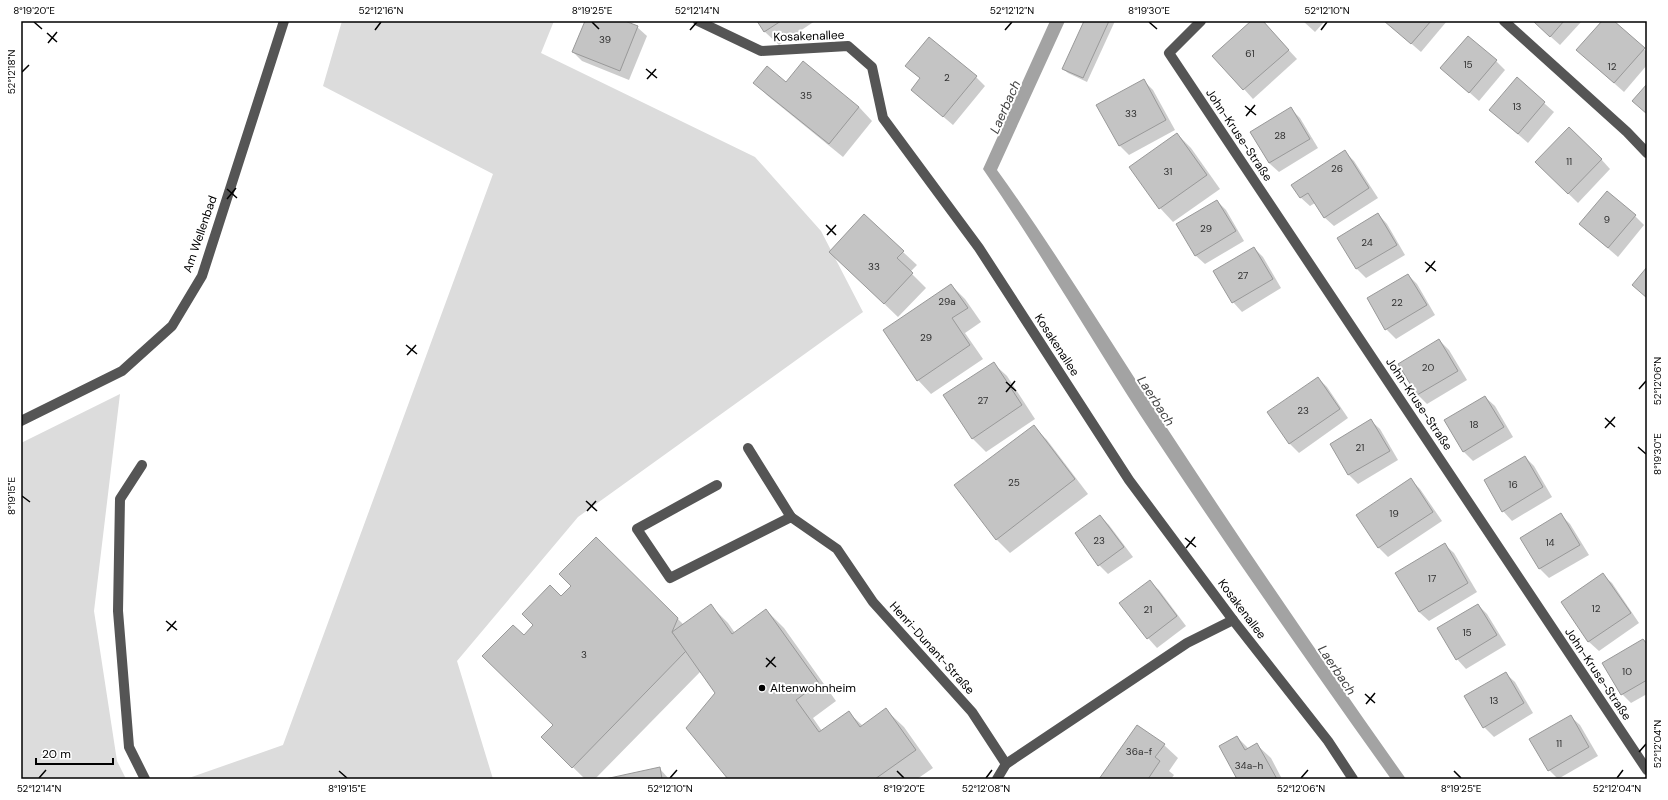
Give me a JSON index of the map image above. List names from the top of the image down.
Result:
{
  "streets": {
    "street": [
      "Kosakenallee",
      "John-Kruse-Straße",
      "Am Wellenbad",
      "Henri-Dunant-Straße"
    ]
  },
  "water": ["Laerbach"],
  "places": ["Altenwohnheim"],
  "house_numbers": [
    "39",
    "61",
    "15",
    "12",
    "2",
    "35",
    "13",
    "33",
    "28",
    "11",
    "26",
    "31",
    "9",
    "29",
    "24",
    "33",
    "27",
    "29a",
    "22",
    "29",
    "20",
    "27",
    "23",
    "18",
    "21",
    "25",
    "16",
    "19",
    "23",
    "14",
    "17",
    "12",
    "21",
    "15",
    "3",
    "10",
    "13",
    "11",
    "36a-f",
    "34a-h"
  ],
  "scale_bar": "20 m",
  "coordinates": [
    "8°19'20\"E",
    "52°12'16\"N",
    "8°19'25\"E",
    "52°12'14\"N",
    "52°12'12\"N",
    "8°19'30\"E",
    "52°12'10\"N",
    "52°12'18\"N",
    "52°12'06\"N",
    "8°19'15\"E",
    "52°12'04\"N",
    "52°12'08\"N"
  ]
}
